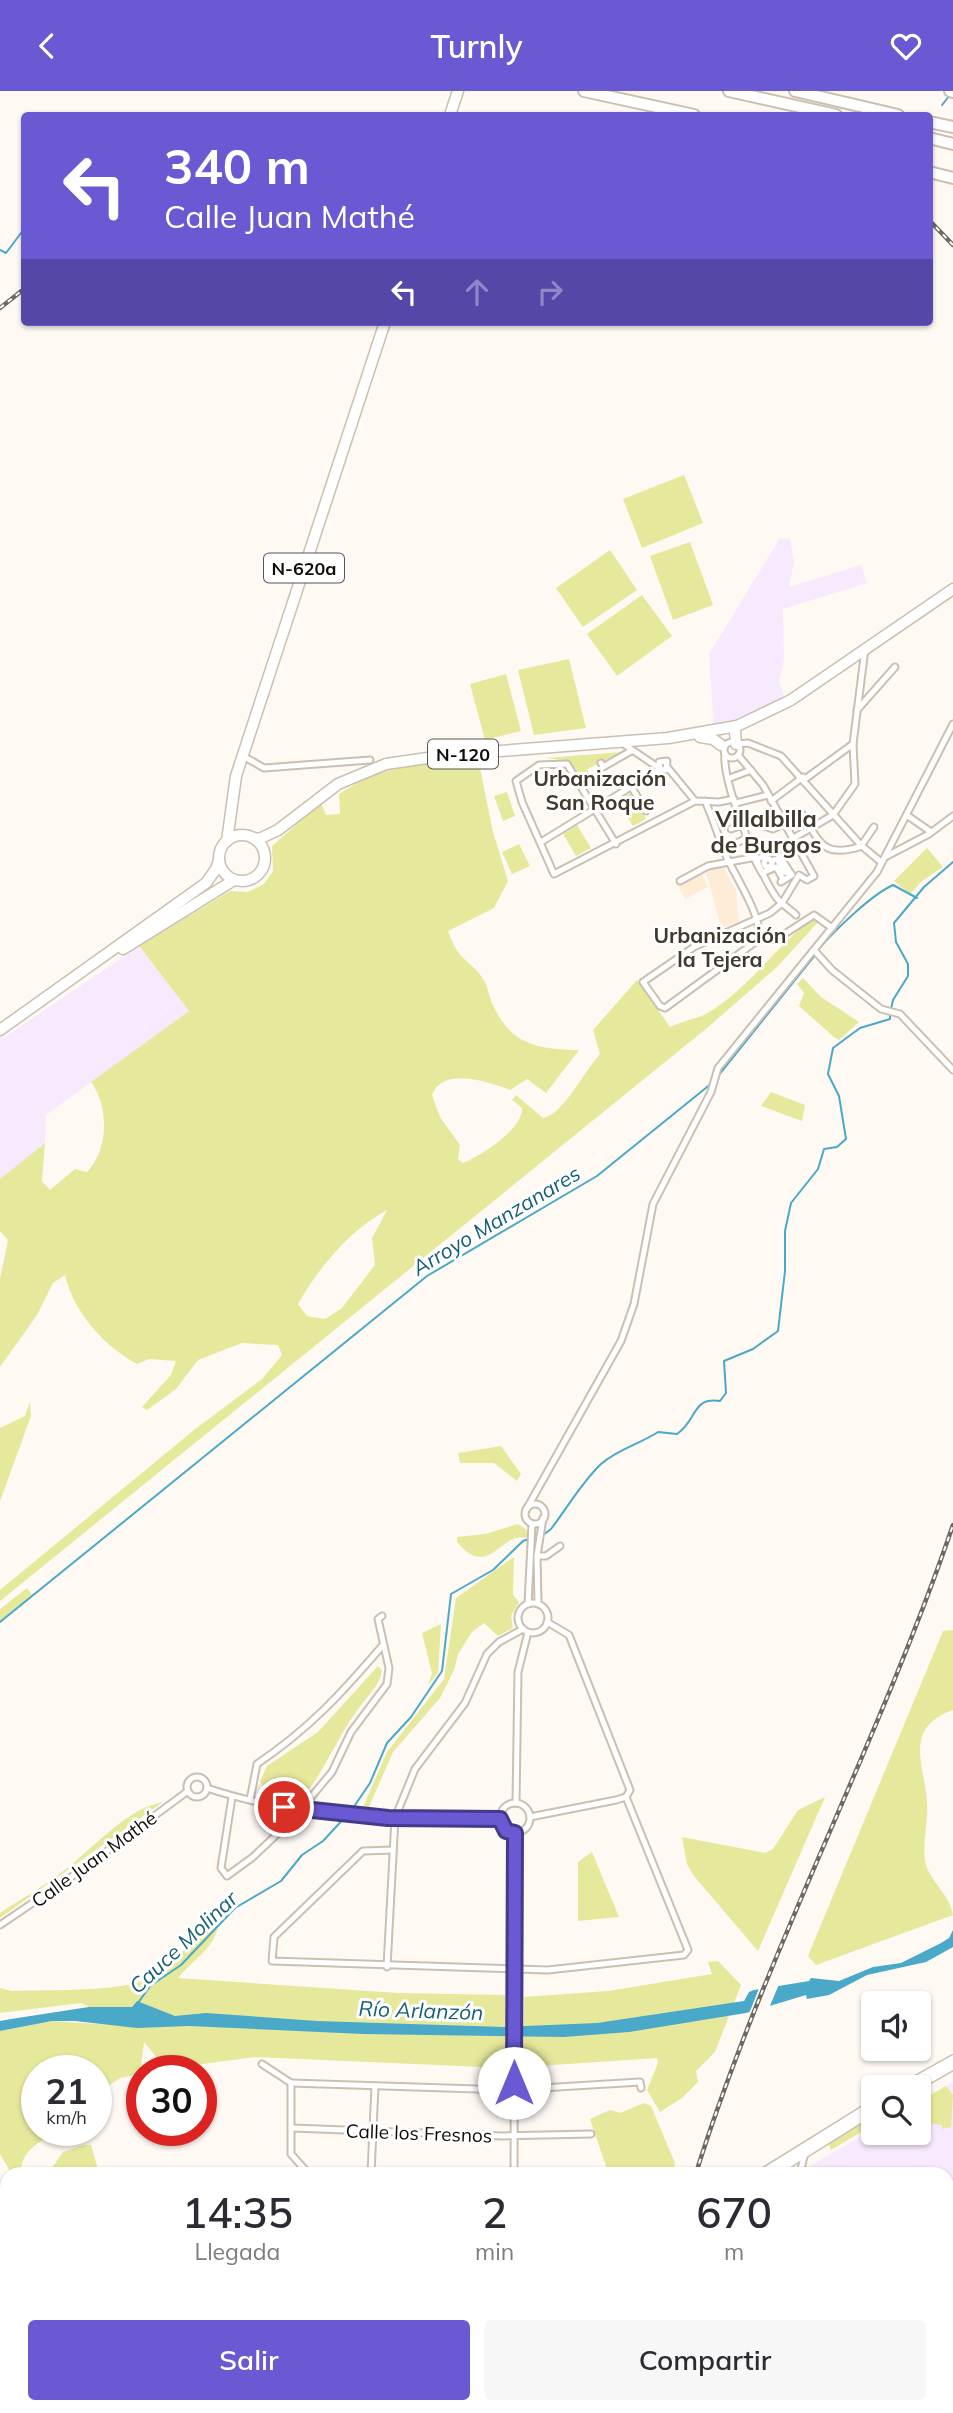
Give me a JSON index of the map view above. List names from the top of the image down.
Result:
{
  "streets": {
    "highway": ["N-620a", "N-120"],
    "street": ["Calle Juan Mathé", "Calle los Fresnos"]
  },
  "crossings": [
    ["N-620a", "N-120"]
  ],
  "districts": ["Urbanización San Roque", "Villalbilla de Burgos", "Urbanización la Tejera"],
  "water": ["Arroyo Manzanares", "Cauce Molinar", "Río Arlanzón"],
  "page": {
    "header": "Turnly",
    "turn": ["340 m", "Calle Juan Mathé"],
    "speed": "21 km/h",
    "limit": "30",
    "eta": [
      "14:35",
      "Llegada",
      "2",
      "min",
      "670",
      "m"
    ],
    "buttons": ["Salir", "Compartir"]
  }
}
